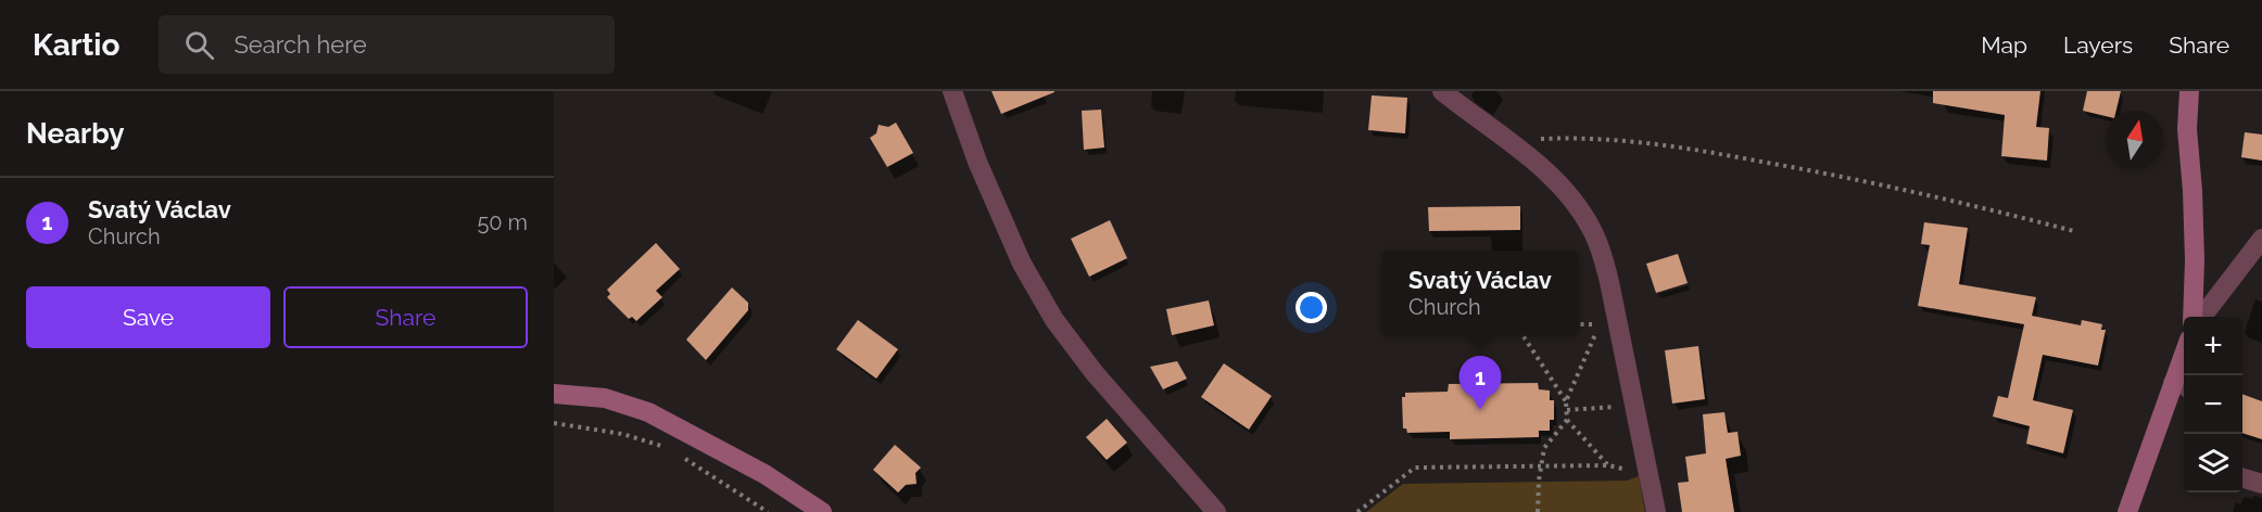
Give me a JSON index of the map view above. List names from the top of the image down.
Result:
{
  "north": "top",
  "page": {
    "header": "Kartio",
    "search": "Search here",
    "nav": ["Map", "Layers", "Share"],
    "heading": "Nearby",
    "list": [
      {
        "mark": "1",
        "name": "Svatý Václav",
        "note": "Church",
        "value": "50 m"
      }
    ],
    "popup": ["Svatý Václav", "Church"],
    "buttons": ["Save", "Share"],
    "map_buttons": ["+", "−"],
    "pins": "1"
  }
}
